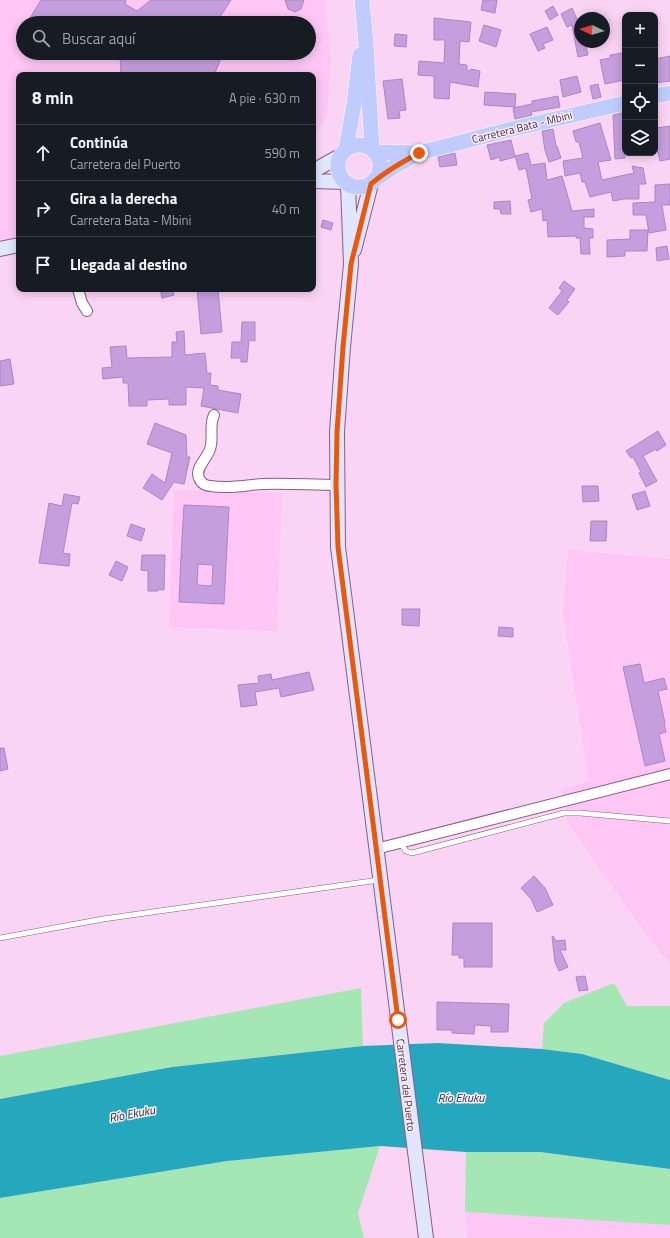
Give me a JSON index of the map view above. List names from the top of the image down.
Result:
{
  "streets": {
    "main road": ["Carretera Bata - Mbini", "Carretera del Puerto"]
  },
  "crossings": [
    ["Carretera Bata - Mbini", "Carretera del Puerto"]
  ],
  "water": ["Río Ekuku"],
  "north": "left",
  "page": {
    "map_buttons": ["+", "−"],
    "search": "Buscar aquí",
    "heading": ["8 min", "A pie · 630 m"],
    "list": [
      ["Continúa", "Carretera del Puerto", "590 m"],
      ["Gira a la derecha", "Carretera Bata - Mbini", "40 m"],
      "Llegada al destino"
    ]
  }
}
